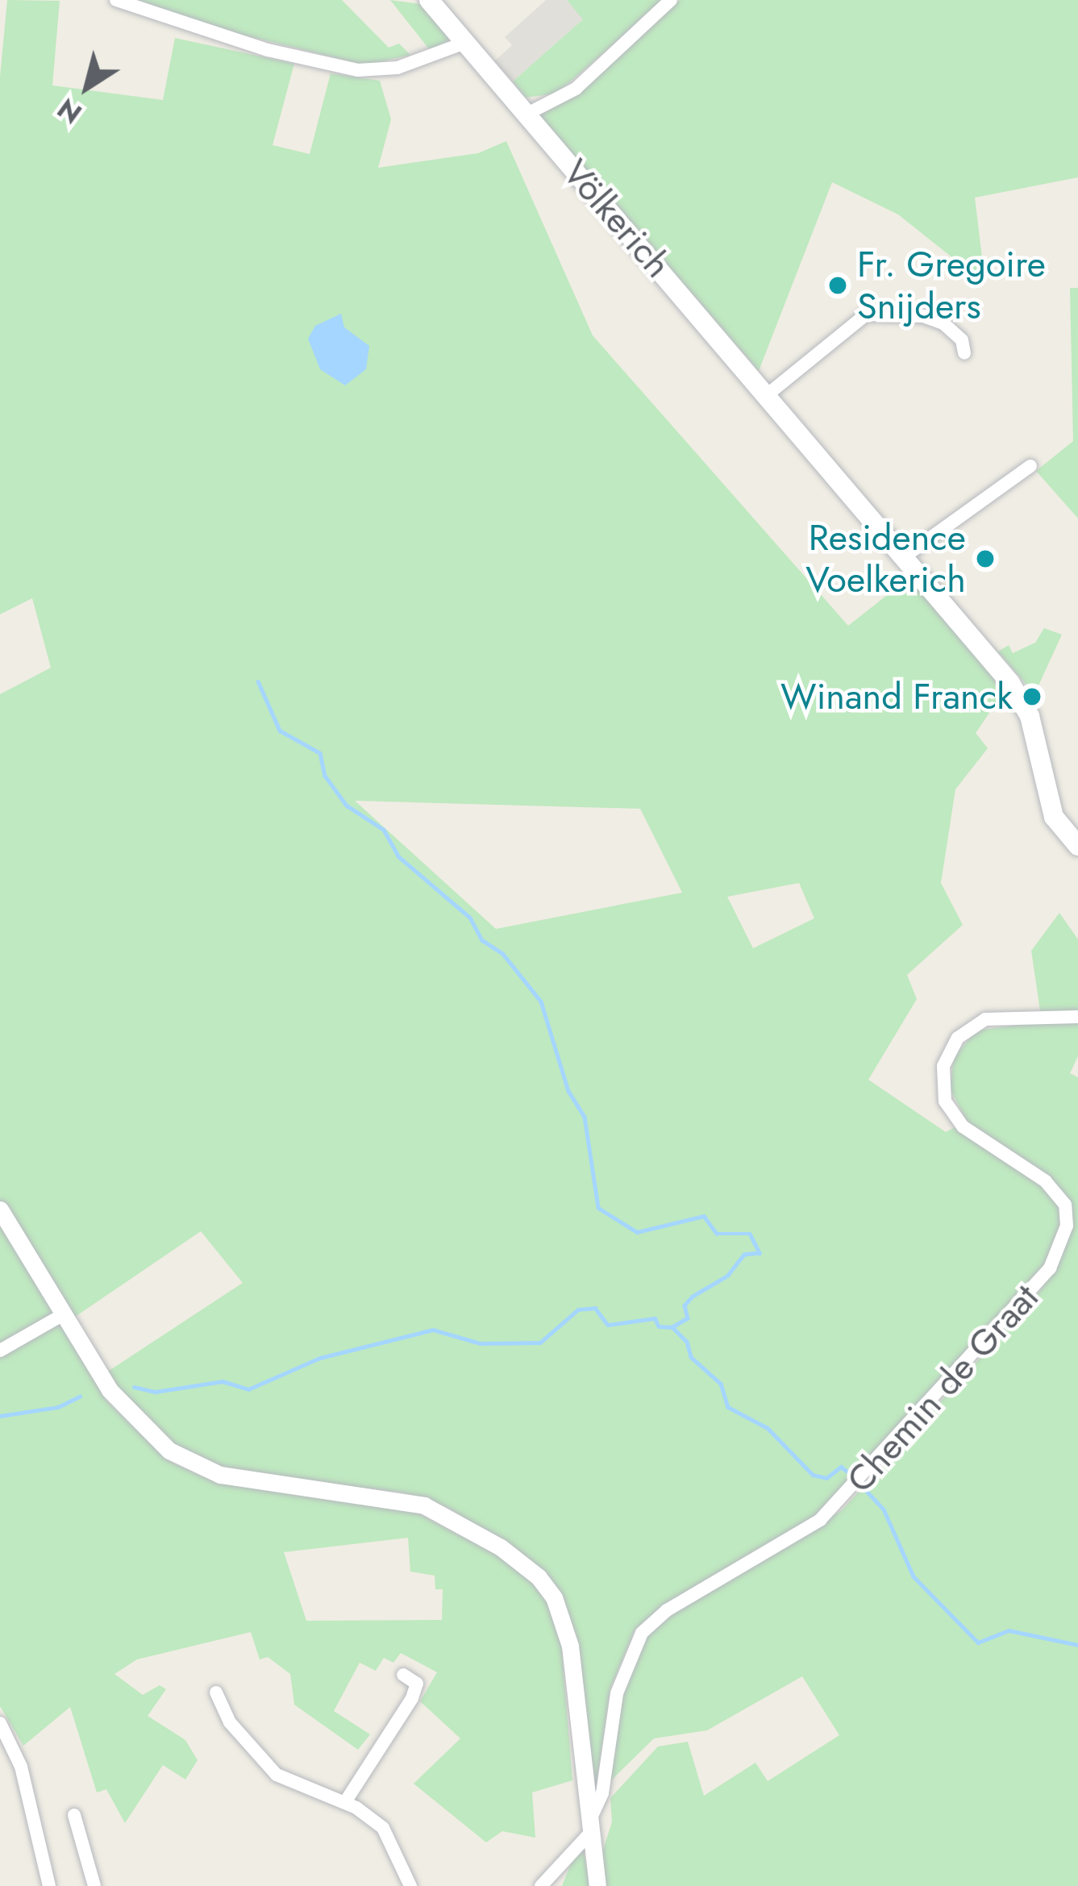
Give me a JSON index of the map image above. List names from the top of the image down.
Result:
{
  "streets": {
    "main road": ["Völkerich"],
    "street": ["Chemin de Graat"]
  },
  "places": ["Fr. Gregoire Snijders", "Residence Voelkerich", "Winand Franck"],
  "north": "bottom left"
}
